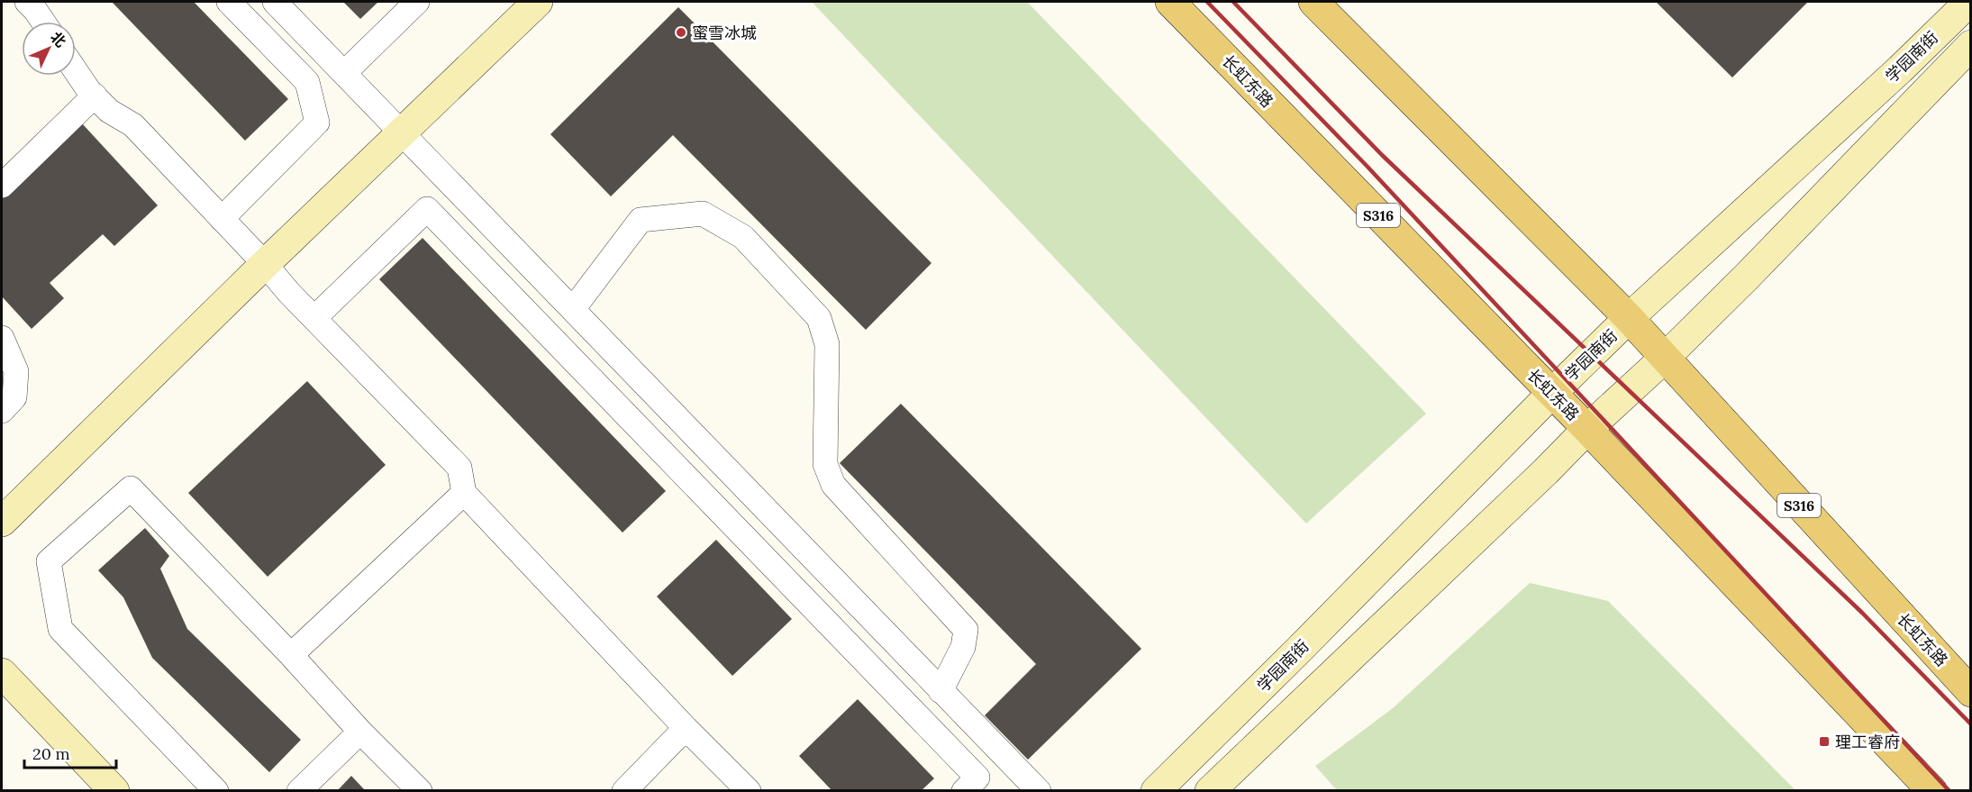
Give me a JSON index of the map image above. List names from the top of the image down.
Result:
{
  "streets": {
    "main road": ["长虹东路", "S316"],
    "street": ["学园南街"]
  },
  "crossings": [
    ["学园南街", "长虹东路"]
  ],
  "places": {
    "other": ["蜜雪冰城"],
    "transit": ["理工睿府"]
  },
  "scale_bar": "20 m",
  "north": "top right"
}
